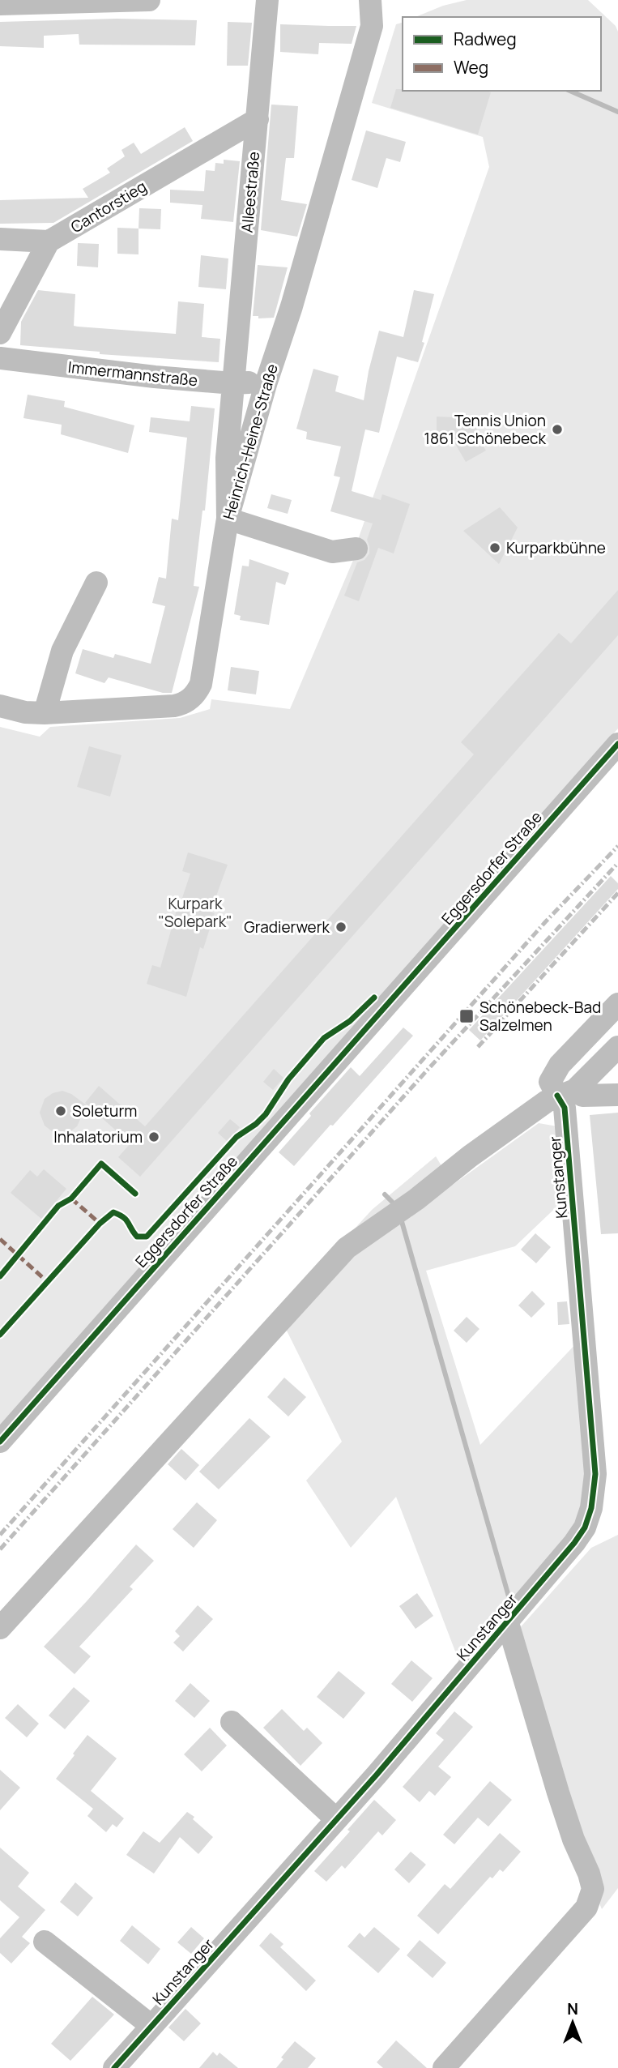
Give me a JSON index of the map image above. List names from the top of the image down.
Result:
{
  "streets": {
    "street": [
      "Alleestraße",
      "Cantorstieg",
      "Immermannstraße",
      "Heinrich-Heine-Straße",
      "Eggersdorfer Straße",
      "Kunstanger"
    ]
  },
  "crossings": [
    ["Alleestraße", "Cantorstieg"],
    ["Alleestraße", "Immermannstraße"],
    ["Alleestraße", "Heinrich-Heine-Straße"],
    ["Immermannstraße", "Heinrich-Heine-Straße"]
  ],
  "parks": ["Kurpark \"Solepark\""],
  "places": {
    "other": [
      "Tennis Union 1861 Schönebeck",
      "Kurparkbühne",
      "Gradierwerk",
      "Soleturm",
      "Inhalatorium"
    ],
    "transit": ["Schönebeck-Bad Salzelmen"]
  },
  "legend": ["Radweg", "Weg"],
  "north": "top"
}
